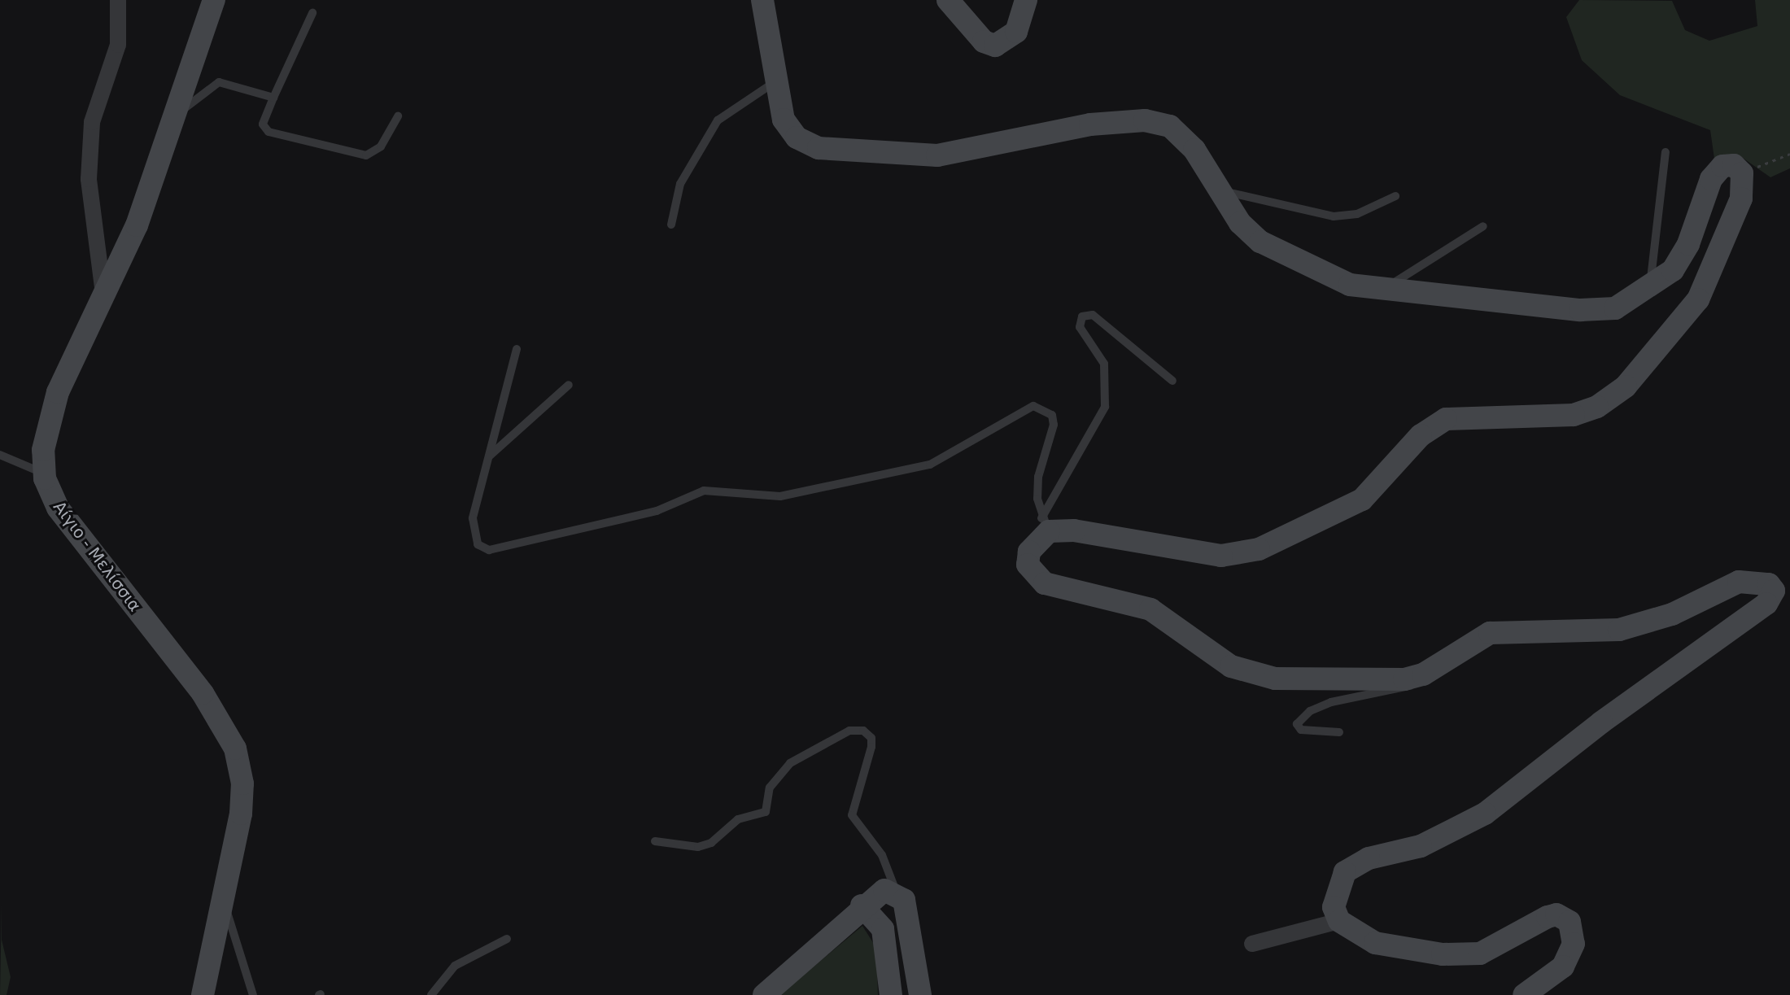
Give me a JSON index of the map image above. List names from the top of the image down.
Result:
{
  "streets": {
    "main road": ["Αίγιο - Μελίσσια"]
  }
}
